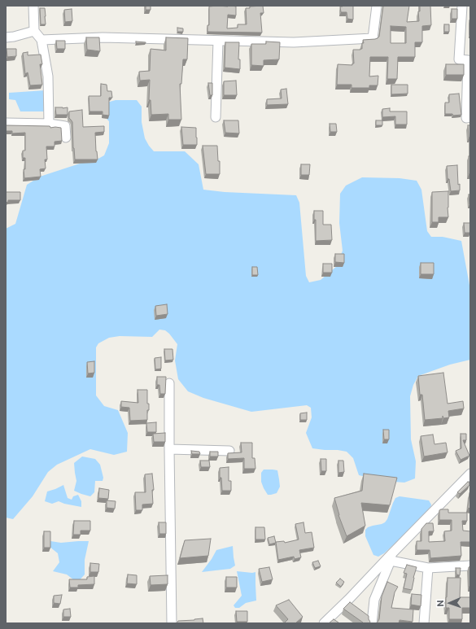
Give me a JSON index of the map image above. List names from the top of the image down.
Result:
{
  "north": "left"
}
